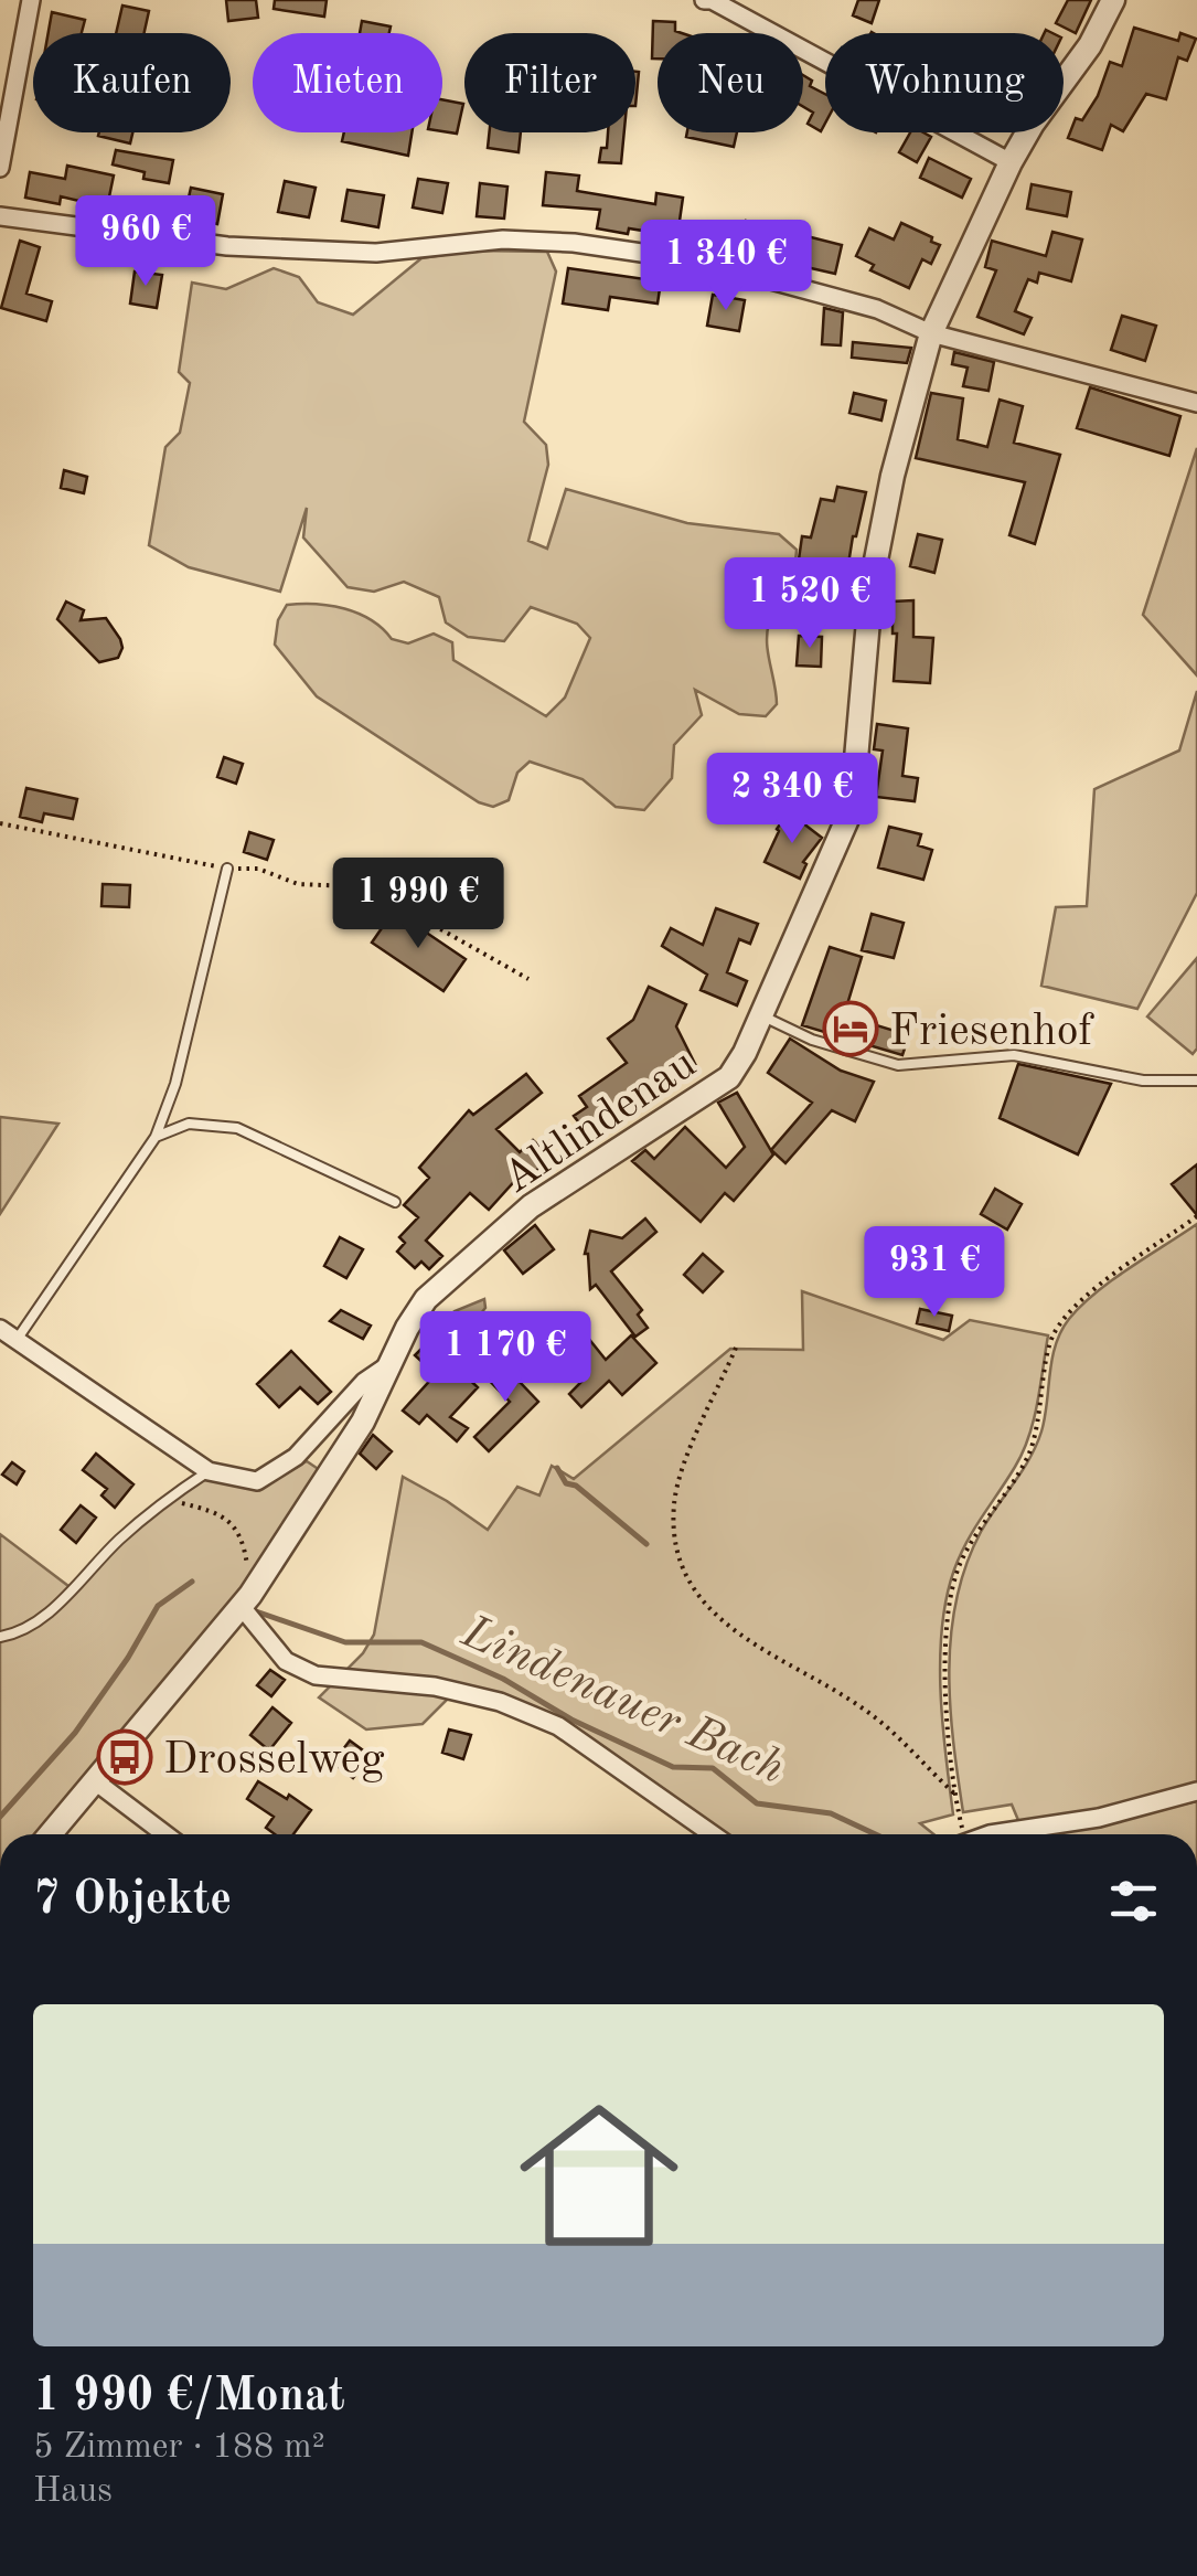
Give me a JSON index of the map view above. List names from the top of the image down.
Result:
{
  "streets": {
    "street": ["Altlindenau"]
  },
  "water": ["Lindenauer Bach"],
  "places": {
    "hotel": ["Friesenhof"],
    "bus stop": ["Drosselweg"]
  },
  "page": {
    "chip": [
      "Kaufen",
      "Mieten",
      "Filter",
      "Neu",
      "Wohnung"
    ],
    "price": [
      "960 €",
      "1 340 €",
      "1 520 €",
      "2 340 €",
      "1 990 €",
      "931 €",
      "1 170 €"
    ],
    "heading": "7 Objekte",
    "list": [
      {
        "name": "1 990 €/Monat",
        "note": "5 Zimmer · 188 m² · Haus"
      }
    ]
  }
}
